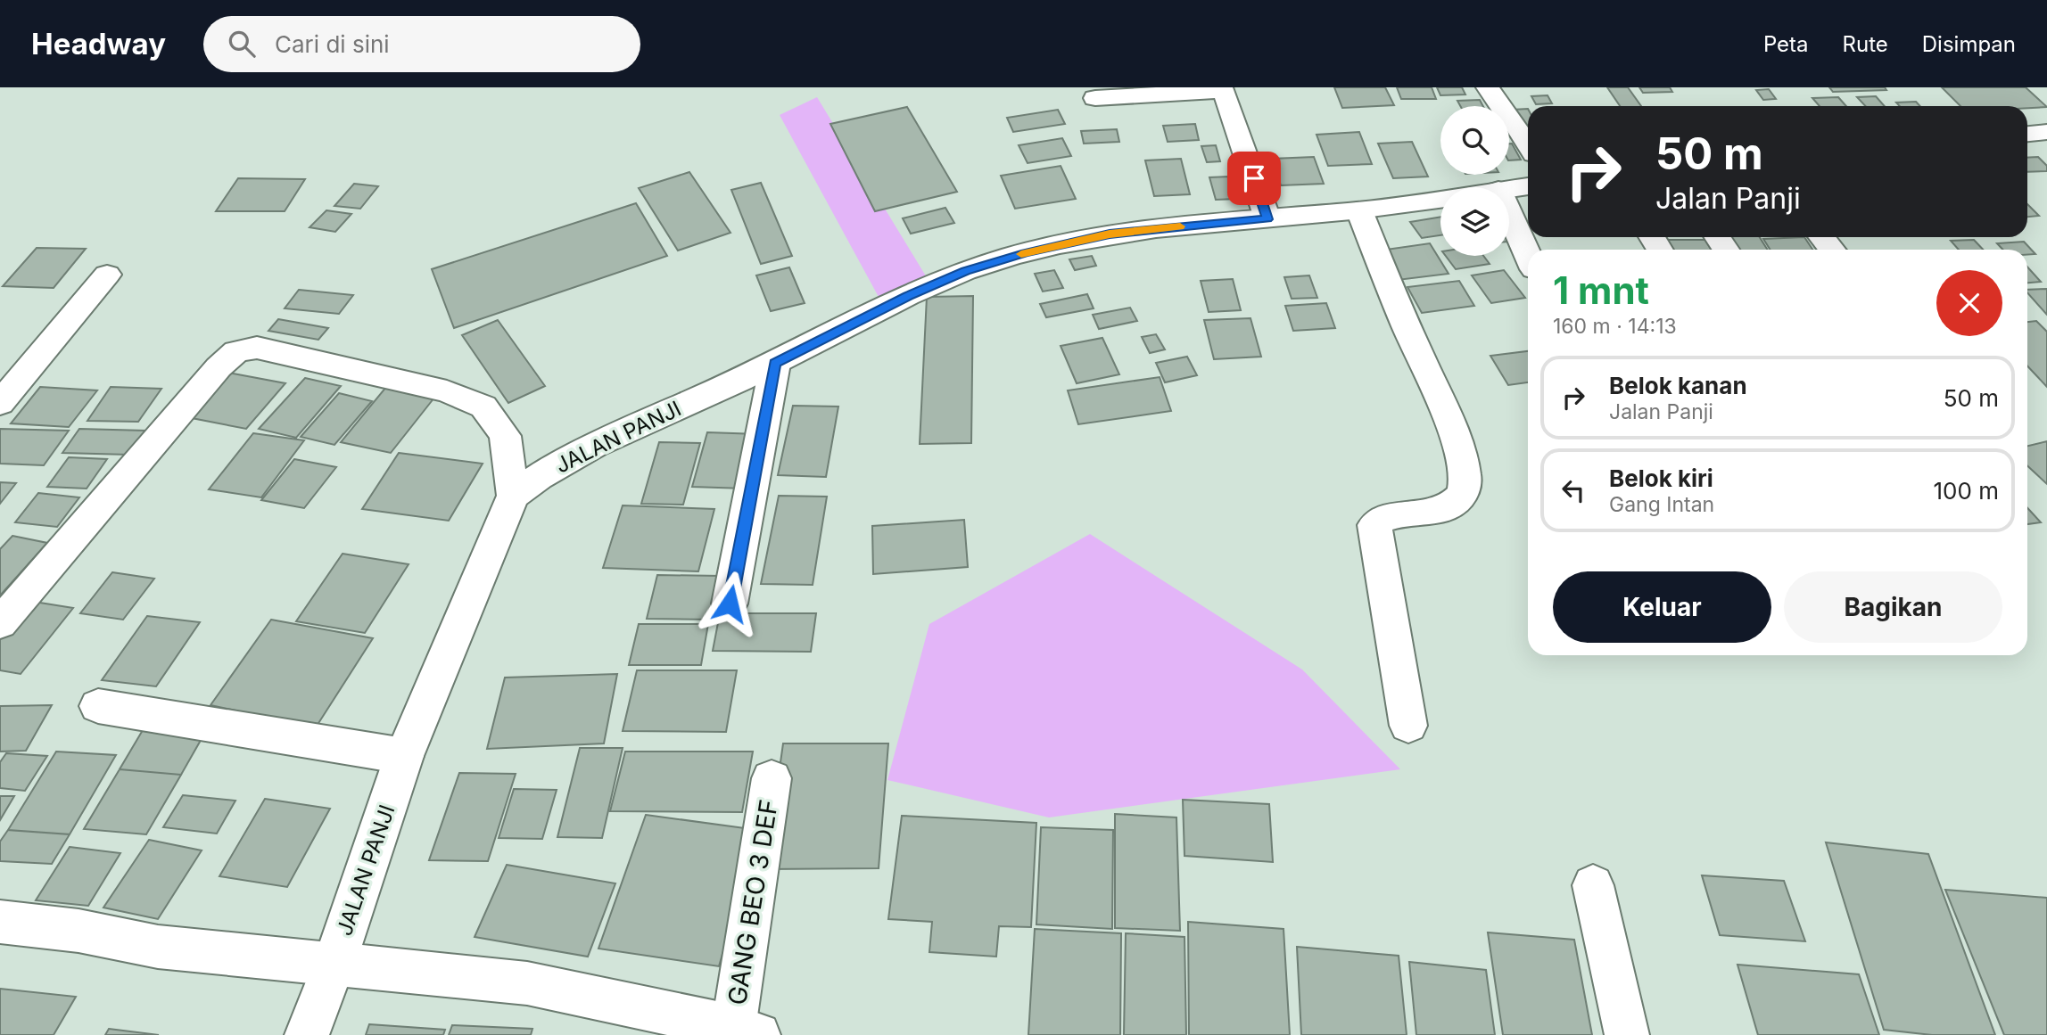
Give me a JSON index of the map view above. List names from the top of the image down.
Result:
{
  "streets": {
    "street": ["JALAN PANJI", "GANG BEO 3 DEF"]
  },
  "page": {
    "header": "Headway",
    "search": "Cari di sini",
    "nav": ["Peta", "Rute", "Disimpan"],
    "turn": ["50 m", "Jalan Panji"],
    "heading": ["1 mnt", "160 m · 14:13"],
    "list": [
      {
        "name": "Belok kanan",
        "note": "Jalan Panji",
        "value": "50 m"
      },
      {
        "name": "Belok kiri",
        "note": "Gang Intan",
        "value": "100 m"
      }
    ],
    "buttons": ["Keluar", "Bagikan"]
  }
}
